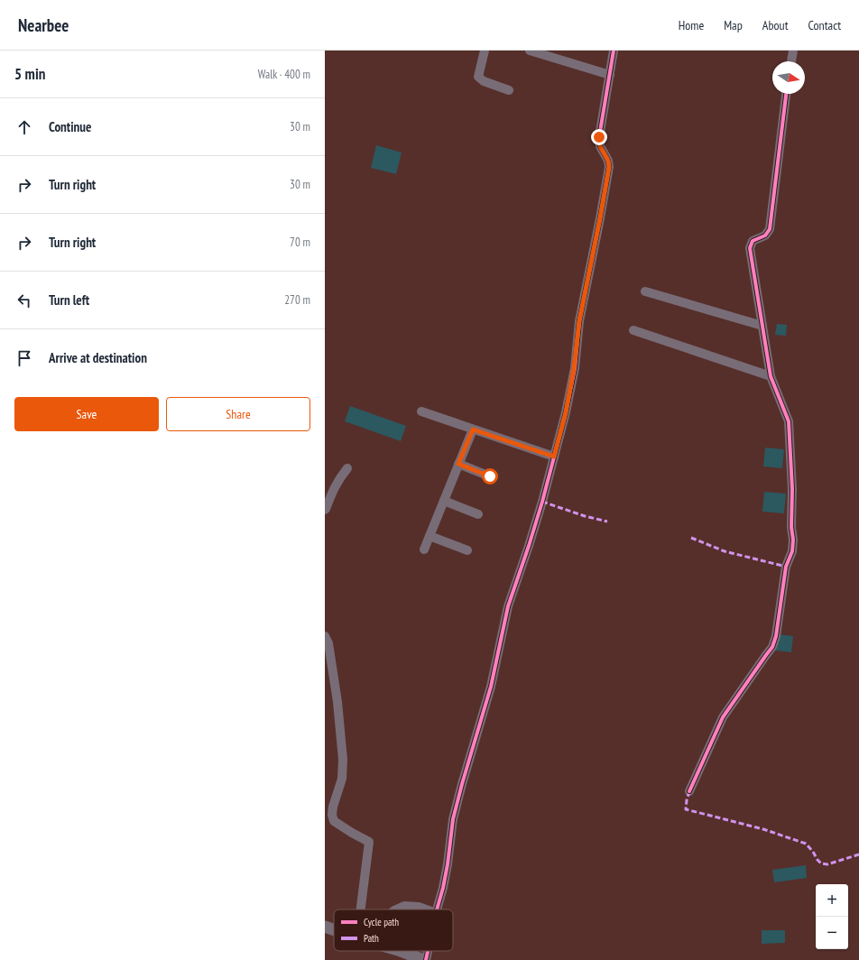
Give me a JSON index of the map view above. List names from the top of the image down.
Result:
{
  "legend": ["Cycle path", "Path"],
  "north": "right",
  "page": {
    "header": "Nearbee",
    "nav": [
      "Home",
      "Map",
      "About",
      "Contact"
    ],
    "heading": ["5 min", "Walk · 400 m"],
    "list": [
      ["Continue", "30 m"],
      ["Turn right", "30 m"],
      ["Turn right", "70 m"],
      ["Turn left", "270 m"],
      "Arrive at destination"
    ],
    "buttons": ["Save", "Share"],
    "map_buttons": ["+", "−"]
  }
}
